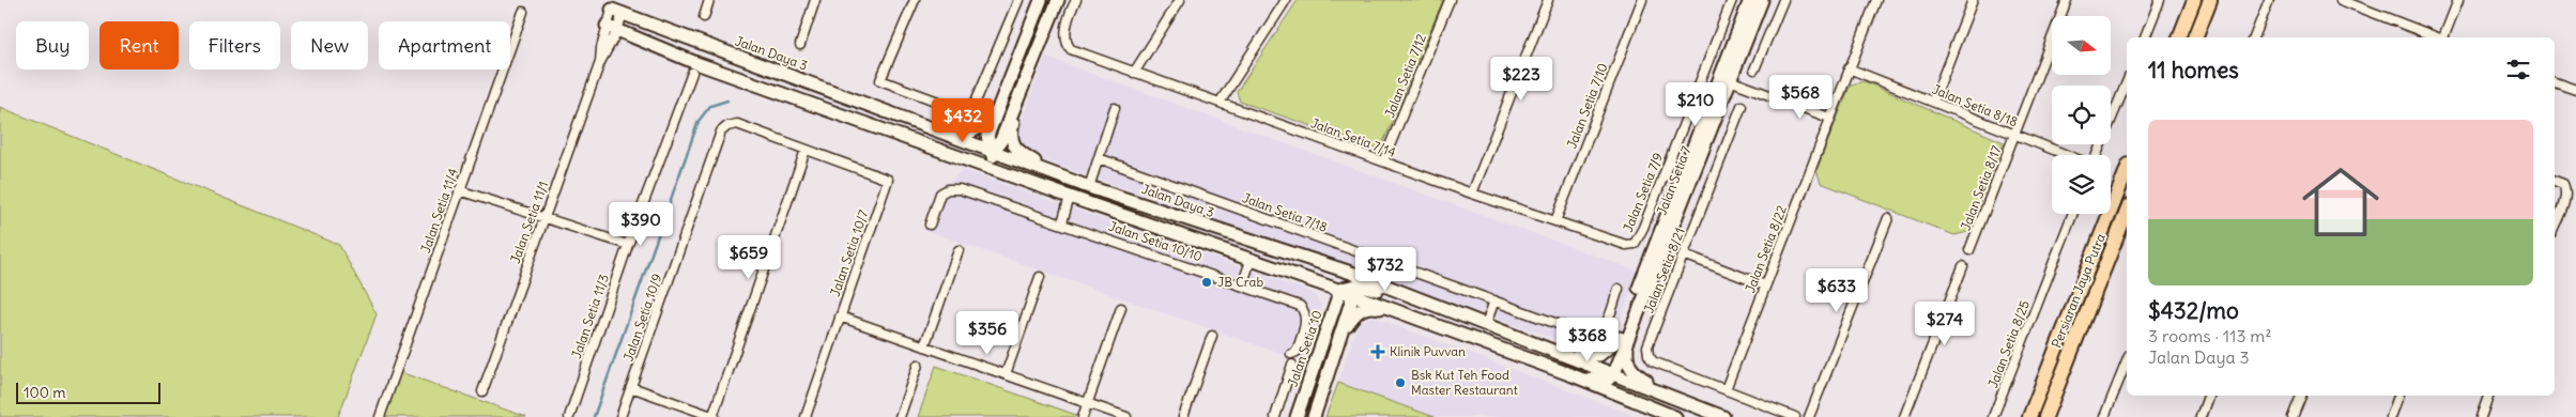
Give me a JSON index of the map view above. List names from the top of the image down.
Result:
{
  "streets": {
    "main road": ["Persiaran Jaya Putra"],
    "street": [
      "Jalan Daya 3",
      "Jalan Setia 7/12",
      "Jalan Setia 7/10",
      "Jalan Setia 8/18",
      "Jalan Setia 7/14",
      "Jalan Setia 7",
      "Jalan Setia 8/17",
      "Jalan Setia 7/9",
      "Jalan Setia 11/4",
      "Jalan Setia 7/18",
      "Jalan Setia 11/1",
      "Jalan Setia 10/10",
      "Jalan Setia 8/22",
      "Jalan Setia 10/7",
      "Jalan Setia 8/21",
      "Jalan Setia 11/3",
      "Jalan Setia 10/9",
      "Jalan Setia 8/25",
      "Jalan Setia 10"
    ]
  },
  "crossings": [
    ["Jalan Daya 3", "Jalan Setia 7"],
    ["Jalan Daya 3", "Jalan Setia 11/1"],
    ["Jalan Setia 7/12", "Jalan Setia 7/14"],
    ["Jalan Setia 7/10", "Jalan Setia 7/14"],
    ["Jalan Setia 8/18", "Jalan Setia 8/17"],
    ["Jalan Setia 8/18", "Jalan Setia 8/22"],
    ["Jalan Setia 7/14", "Jalan Setia 7/9"],
    ["Jalan Setia 8/22", "Jalan Setia 8/21"],
    ["Jalan Setia 10/7", "Jalan Setia 10/9"]
  ],
  "places": {
    "other": ["JB Crab", "Bsk Kut Teh Food Master Restaurant"],
    "health": ["Klinik Puvvan"]
  },
  "scale_bar": "100 m",
  "north": "right",
  "page": {
    "chip": [
      "Buy",
      "Rent",
      "Filters",
      "New",
      "Apartment"
    ],
    "heading": "11 homes",
    "price": [
      "$223",
      "$568",
      "$210",
      "$432",
      "$390",
      "$659",
      "$732",
      "$633",
      "$274",
      "$356",
      "$368"
    ],
    "list": [
      {
        "name": "$432/mo",
        "note": "3 rooms · 113 m² · Jalan Daya 3"
      }
    ],
    "scale": "100 m"
  }
}
